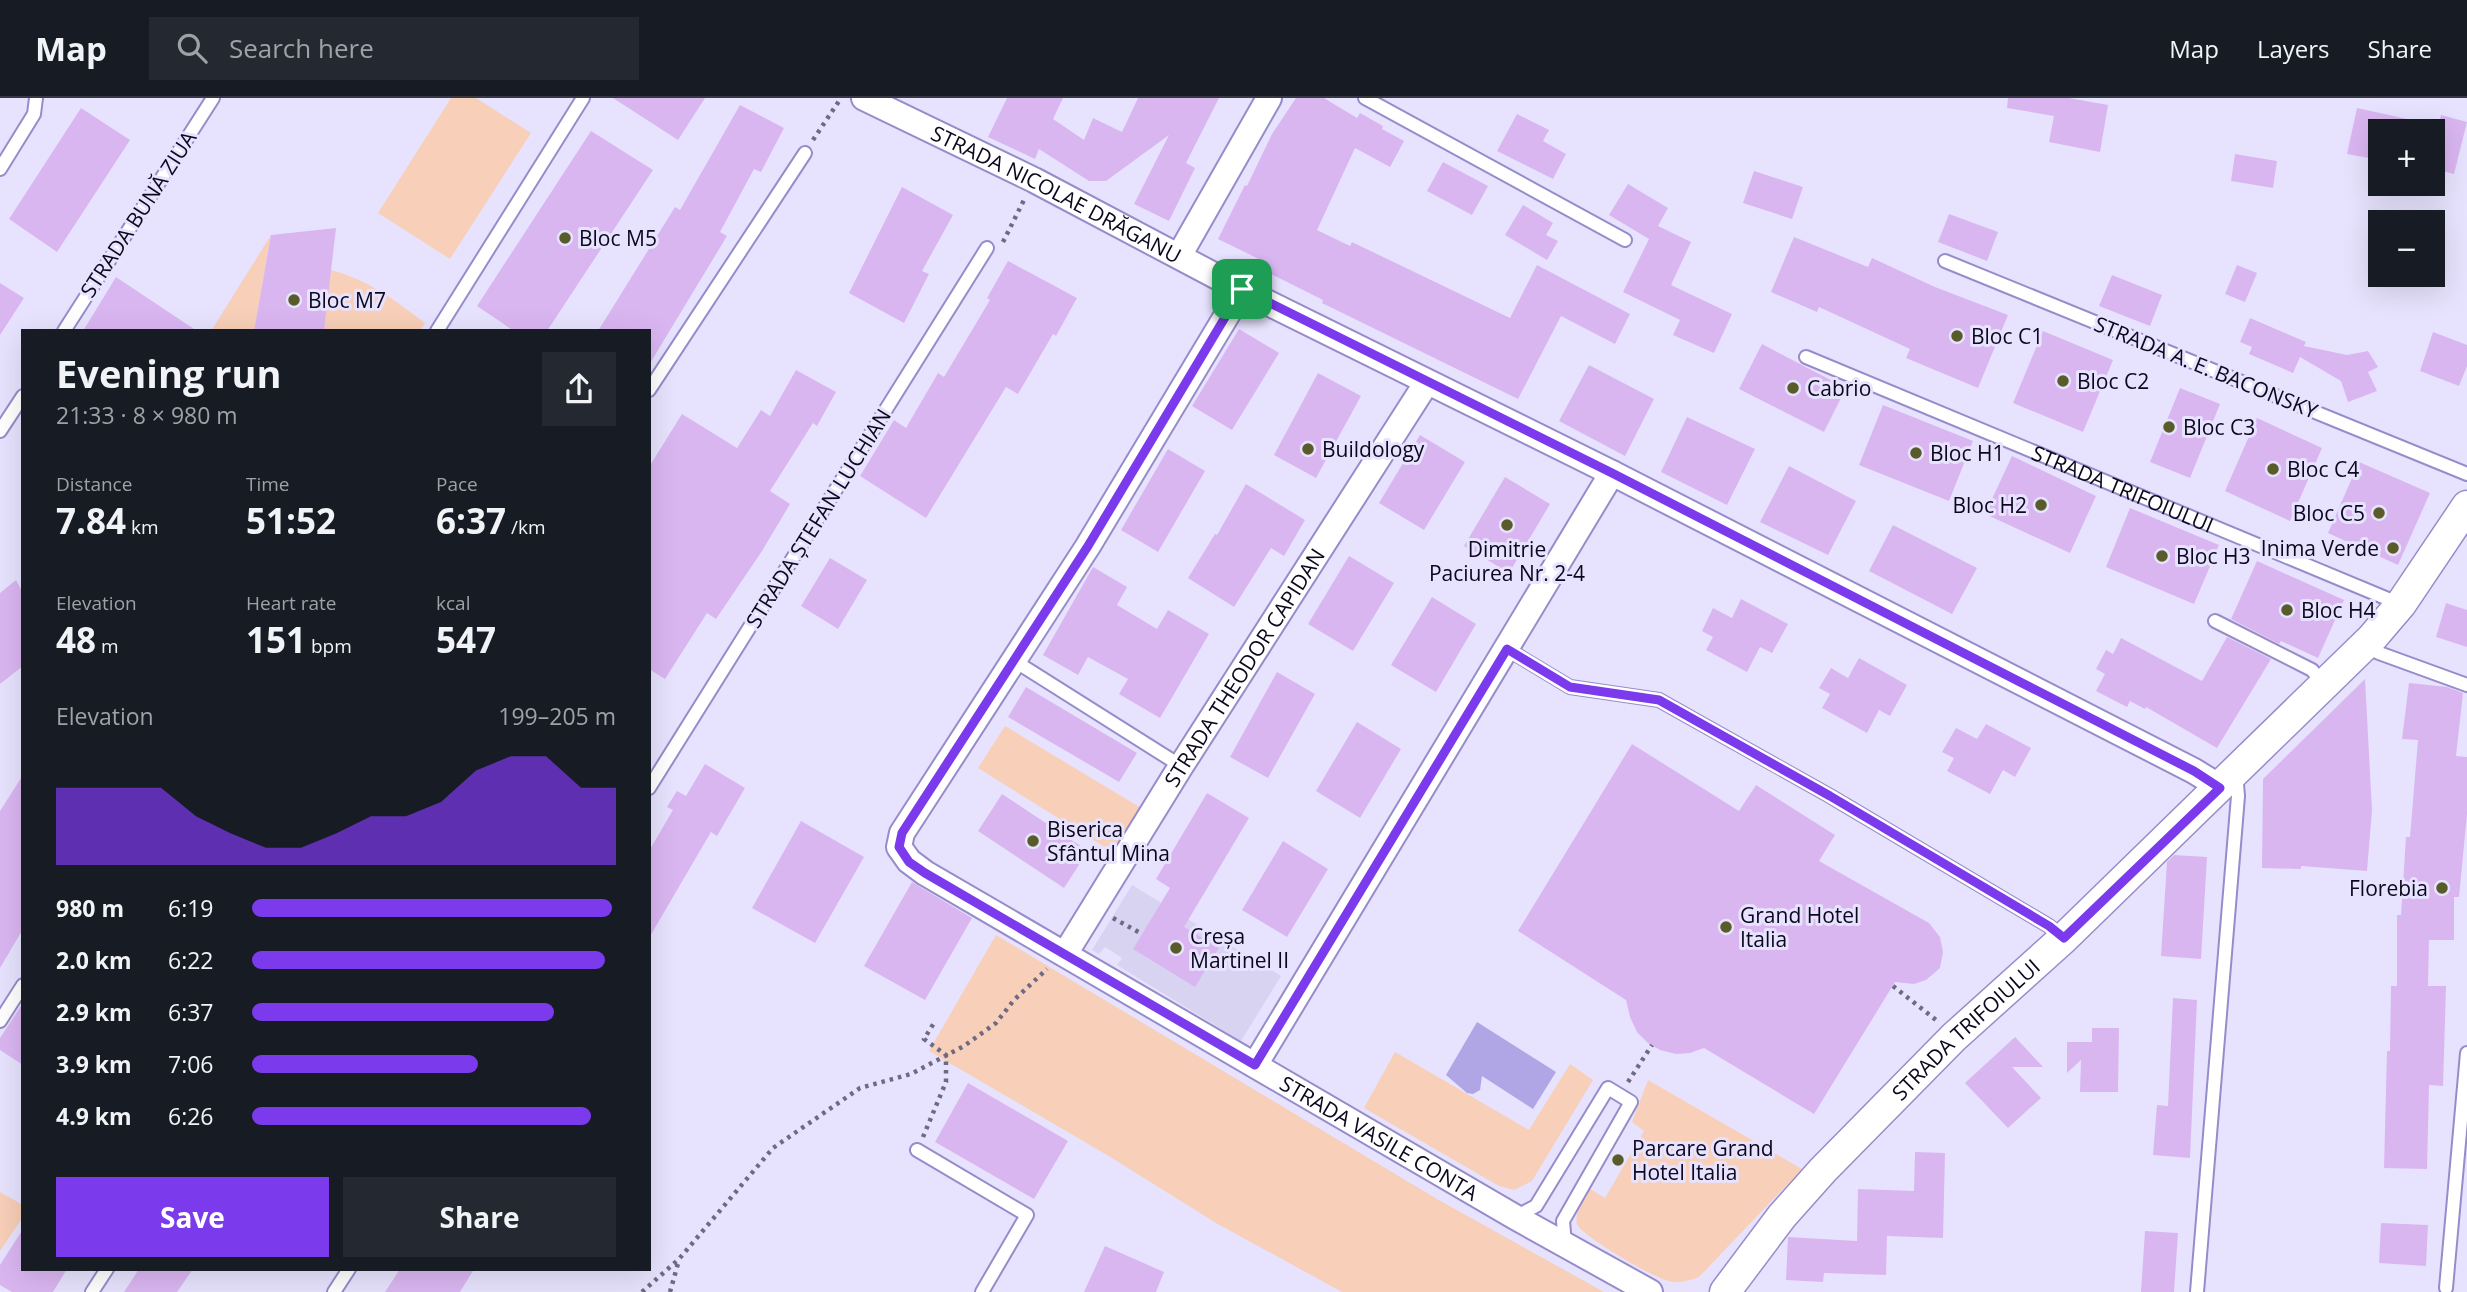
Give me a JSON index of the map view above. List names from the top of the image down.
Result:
{
  "streets": {
    "street": [
      "STRADA NICOLAE DRĂGANU",
      "STRADA TRIFOIULUI",
      "STRADA THEODOR CAPIDAN",
      "STRADA VASILE CONTA"
    ],
    "lane": ["STRADA BUNĂ ZIUA", "STRADA A. E. BACONSKY", "STRADA ȘTEFAN LUCHIAN"]
  },
  "crossings": [
    ["STRADA NICOLAE DRĂGANU", "STRADA TRIFOIULUI"],
    ["STRADA NICOLAE DRĂGANU", "STRADA THEODOR CAPIDAN"],
    ["STRADA THEODOR CAPIDAN", "STRADA VASILE CONTA"]
  ],
  "places": [
    "Bloc M5",
    "Bloc M7",
    "Bloc C1",
    "Bloc C2",
    "Cabrio",
    "Bloc C3",
    "Buildology",
    "Bloc H1",
    "Bloc C4",
    "Bloc H2",
    "Bloc C5",
    "Dimitrie Paciurea Nr. 2-4",
    "Inima Verde",
    "Bloc H3",
    "Bloc H4",
    "Biserica Sfântul Mina",
    "Florebia",
    "Grand Hotel Italia",
    "Creșa Martinel II",
    "Parcare Grand Hotel Italia"
  ],
  "page": {
    "header": "Map",
    "search": "Search here",
    "nav": ["Map", "Layers", "Share"],
    "map_buttons": ["+", "−"],
    "heading": ["Evening run", "21:33 · 8 × 980 m"],
    "stats": [
      ["Distance", "7.84 km"],
      ["Time", "51:52"],
      ["Pace", "6:37 /km"],
      ["Elevation", "48 m"],
      ["Heart rate", "151 bpm"],
      ["kcal", "547"]
    ],
    "chart": ["Elevation", "199–205 m"],
    "list": [
      {
        "name": "980 m",
        "note": "6:19"
      },
      {
        "name": "2.0 km",
        "note": "6:22"
      },
      {
        "name": "2.9 km",
        "note": "6:37"
      },
      {
        "name": "3.9 km",
        "note": "7:06"
      },
      {
        "name": "4.9 km",
        "note": "6:26"
      }
    ],
    "buttons": ["Save", "Share"]
  }
}
